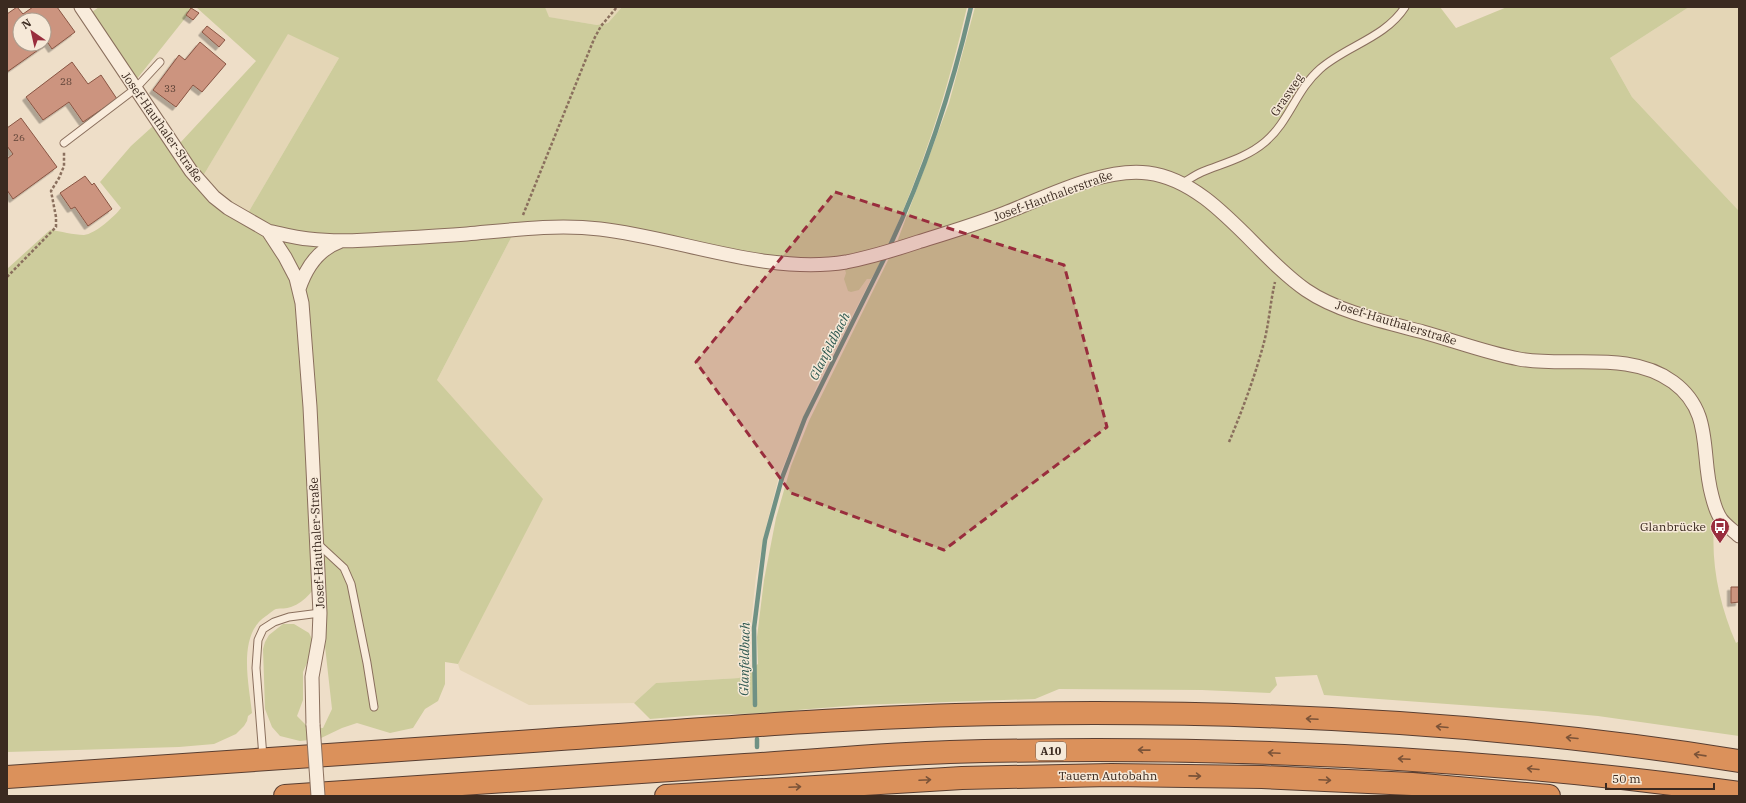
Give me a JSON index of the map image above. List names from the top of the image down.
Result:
{
  "streets": {
    "highway": ["A10", "Tauern Autobahn"],
    "street": ["Josef-Hauthaler-Straße", "Josef-Hauthalerstraße"],
    "lane": ["Grasweg"]
  },
  "crossings": [
    ["Grasweg", "Josef-Hauthalerstraße"],
    ["Josef-Hauthaler-Straße", "Josef-Hauthalerstraße"]
  ],
  "water": ["Glanfeldbach"],
  "places": {
    "bus stop": ["Glanbrücke"]
  },
  "house_numbers": ["28", "33", "26"],
  "scale_bar": "50 m",
  "north": "top left"
}
